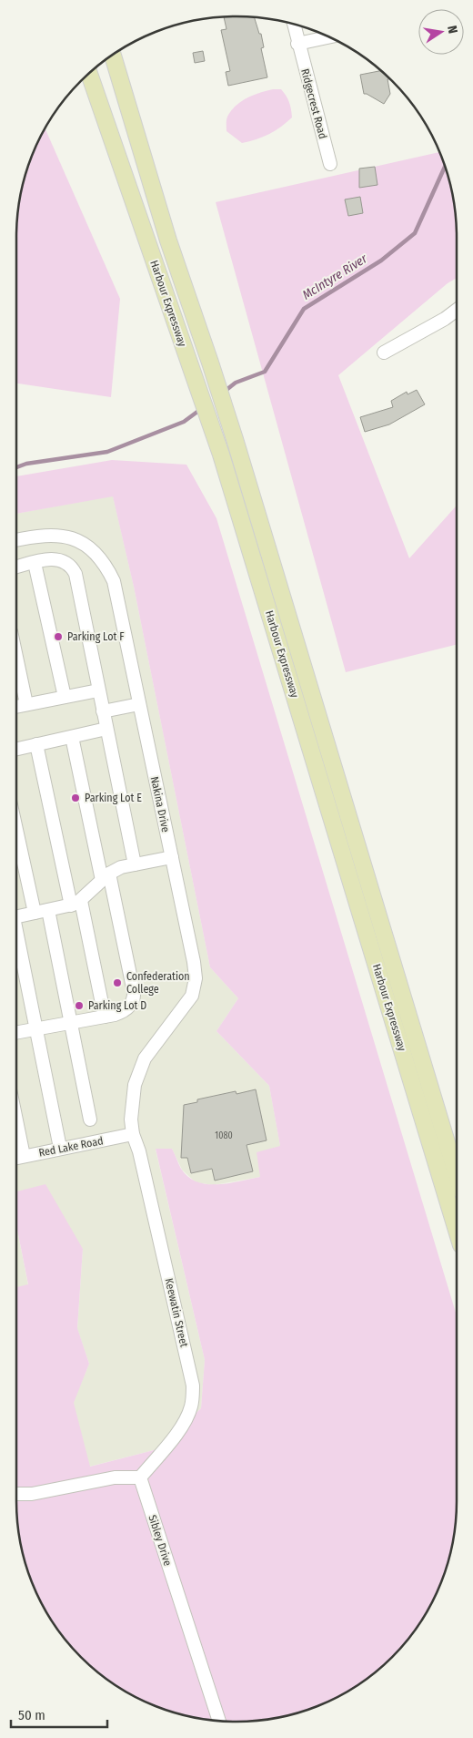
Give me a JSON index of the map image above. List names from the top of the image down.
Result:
{
  "streets": {
    "main road": ["Harbour Expressway"],
    "street": [
      "Ridgecrest Road",
      "Nakina Drive",
      "Red Lake Road",
      "Keewatin Street",
      "Sibley Drive"
    ]
  },
  "crossings": [
    ["Nakina Drive", "Red Lake Road"],
    ["Nakina Drive", "Keewatin Street"],
    ["Red Lake Road", "Keewatin Street"],
    ["Keewatin Street", "Sibley Drive"]
  ],
  "water": ["McIntyre River"],
  "places": [
    "Parking Lot F",
    "Parking Lot E",
    "Confederation College",
    "Parking Lot D"
  ],
  "house_numbers": ["1080"],
  "scale_bar": "50 m",
  "north": "right"
}
